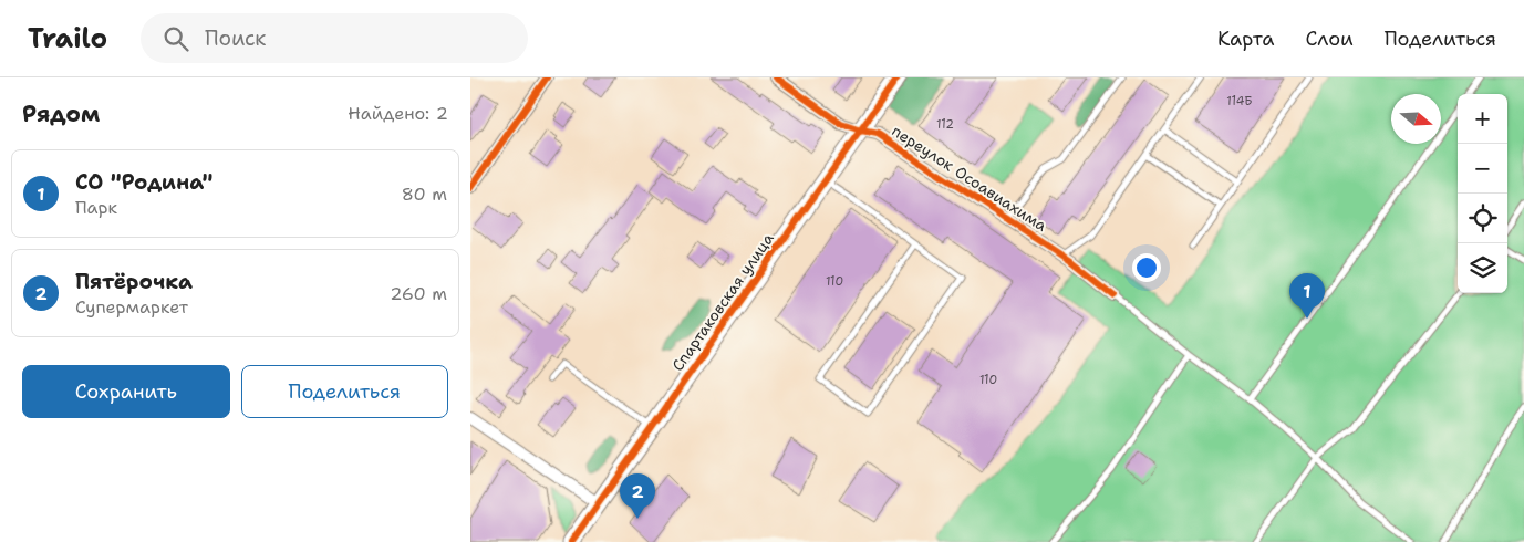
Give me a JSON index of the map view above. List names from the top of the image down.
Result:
{
  "streets": {
    "street": ["переулок Осоавиахима", "Спартаковская улица"]
  },
  "crossings": [
    ["переулок Осоавиахима", "Спартаковская улица"]
  ],
  "house_numbers": [
    "114Б",
    "112",
    "110",
    "110"
  ],
  "north": "right",
  "page": {
    "header": "Trailo",
    "search": "Поиск",
    "nav": ["Карта", "Слои", "Поделиться"],
    "heading": ["Рядом", "Найдено: 2"],
    "map_buttons": ["+", "−"],
    "list": [
      {
        "mark": "1",
        "name": "СО \"Родина\"",
        "note": "Парк",
        "value": "80 m"
      },
      {
        "mark": "2",
        "name": "Пятёрочка",
        "note": "Супермаркет",
        "value": "260 m"
      }
    ],
    "pins": ["1", "2"],
    "buttons": ["Сохранить", "Поделиться"]
  }
}
